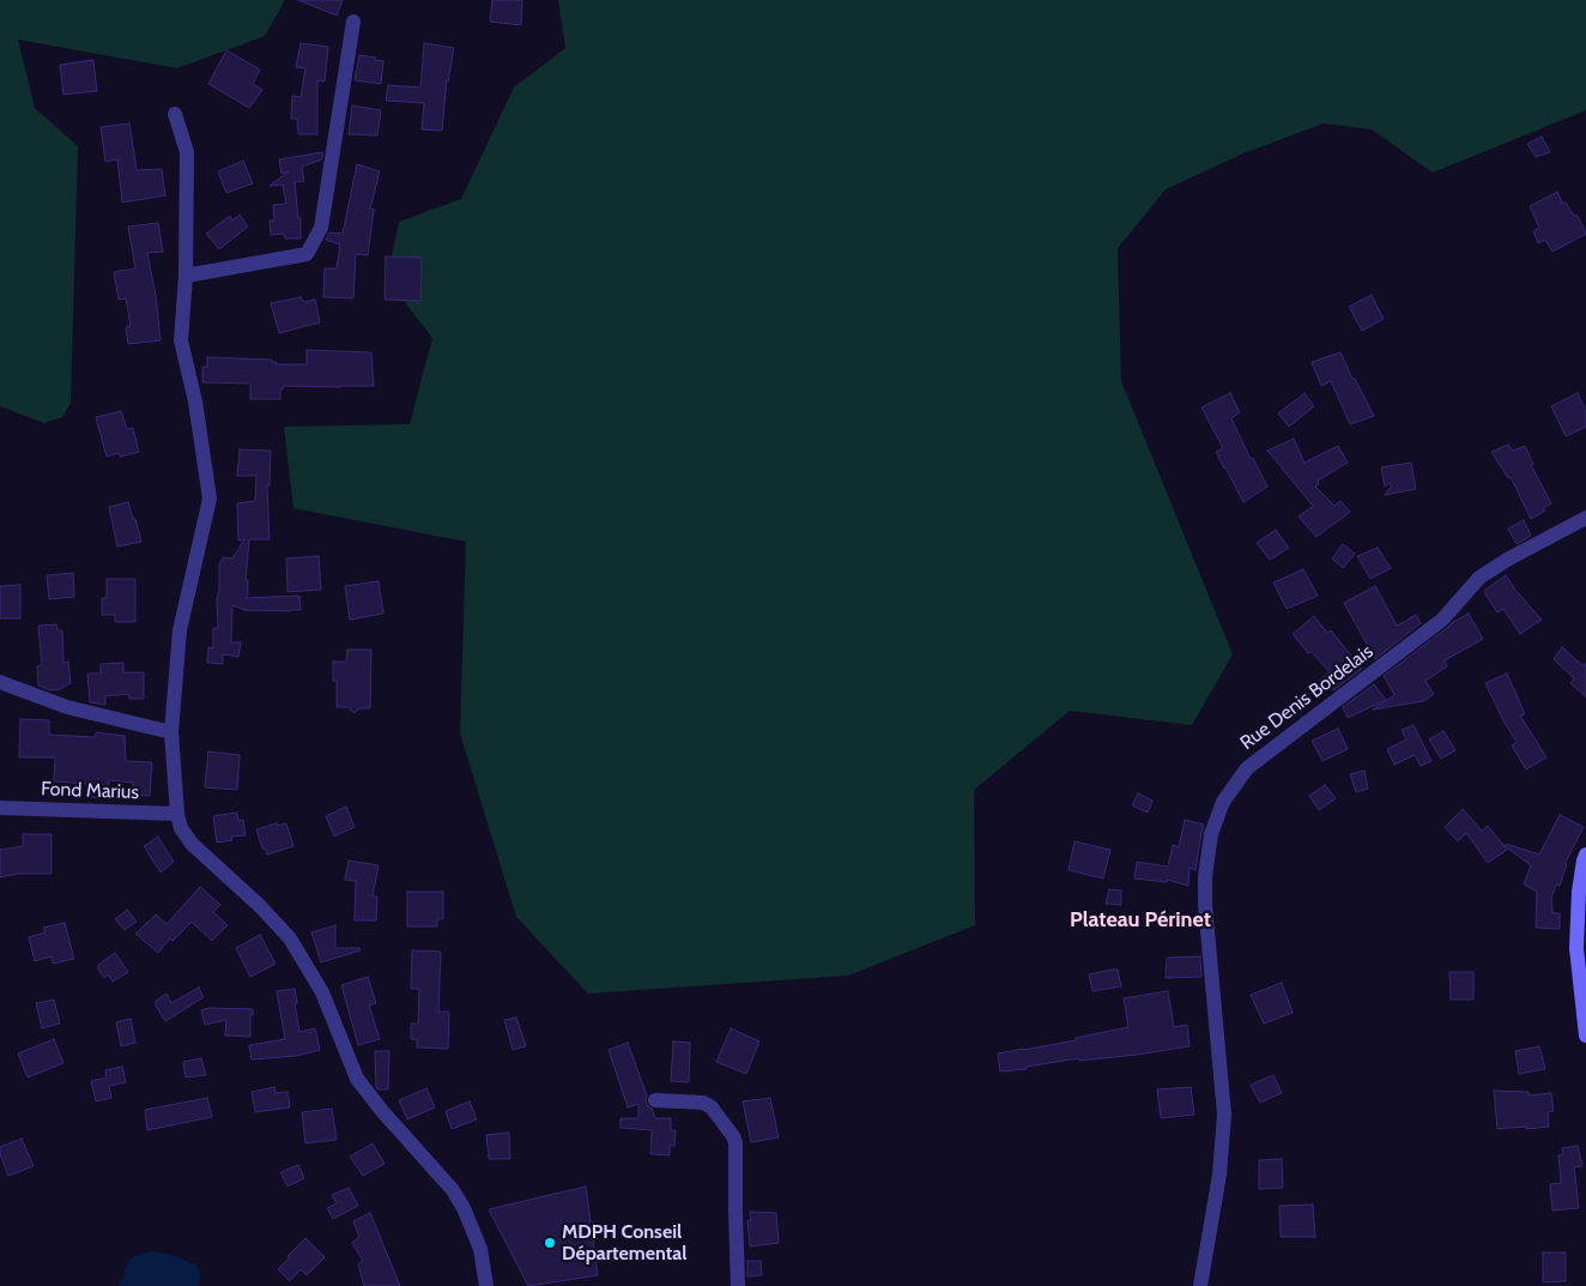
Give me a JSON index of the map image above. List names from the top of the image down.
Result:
{
  "streets": {
    "street": ["Rue Denis Bordelais", "Fond Marius"]
  },
  "districts": ["Plateau Périnet"],
  "places": ["MDPH Conseil Départemental"]
}
